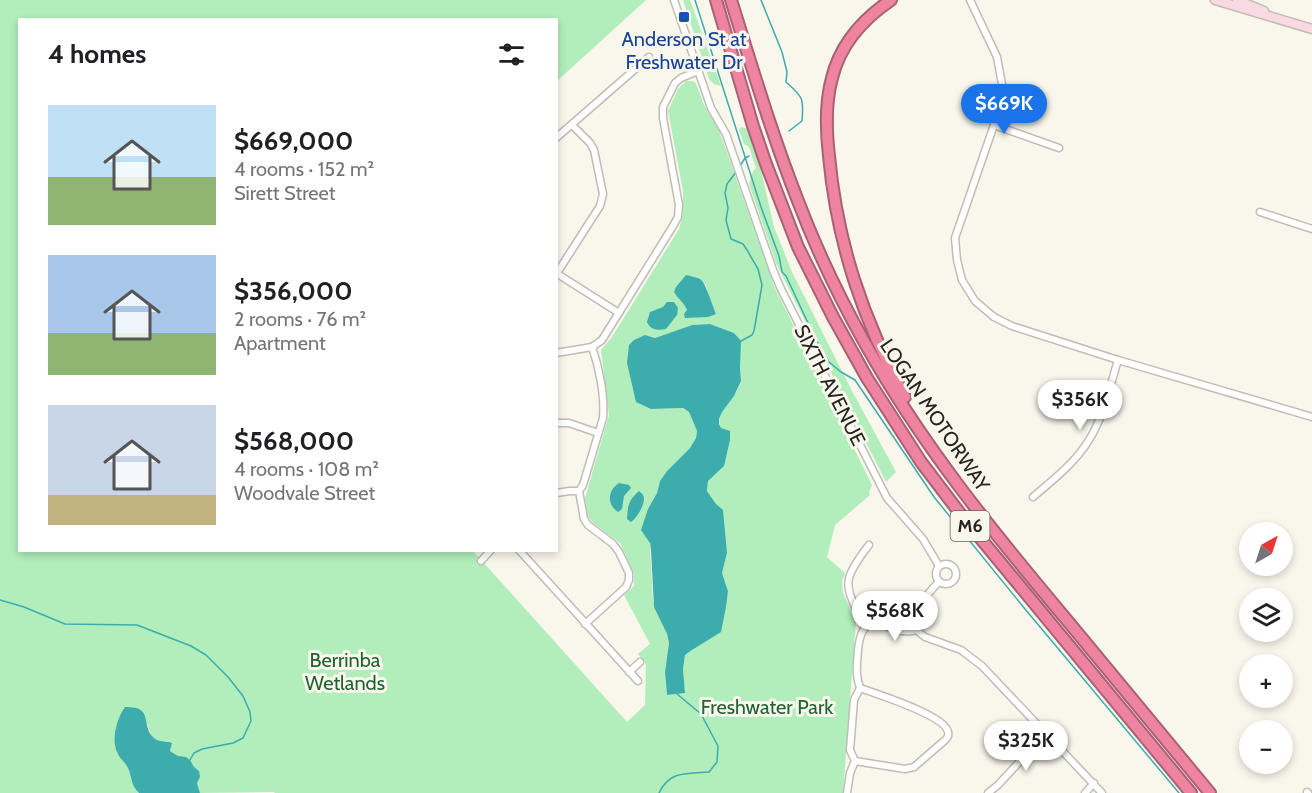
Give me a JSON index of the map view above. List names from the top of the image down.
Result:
{
  "streets": {
    "highway": ["LOGAN MOTORWAY", "M6"],
    "street": ["SIXTH AVENUE"]
  },
  "parks": ["Berrinba Wetlands", "Freshwater Park"],
  "places": {
    "transit": ["Anderson St at Freshwater Dr"]
  },
  "north": "top right",
  "page": {
    "heading": "4 homes",
    "price": [
      "$669K",
      "$356K",
      "$568K",
      "$325K"
    ],
    "list": [
      {
        "name": "$669,000",
        "note": "4 rooms · 152 m² · Sirett Street"
      },
      {
        "name": "$356,000",
        "note": "2 rooms · 76 m² · Apartment"
      },
      {
        "name": "$568,000",
        "note": "4 rooms · 108 m² · Woodvale Street"
      }
    ],
    "map_buttons": ["+", "−"]
  }
}
